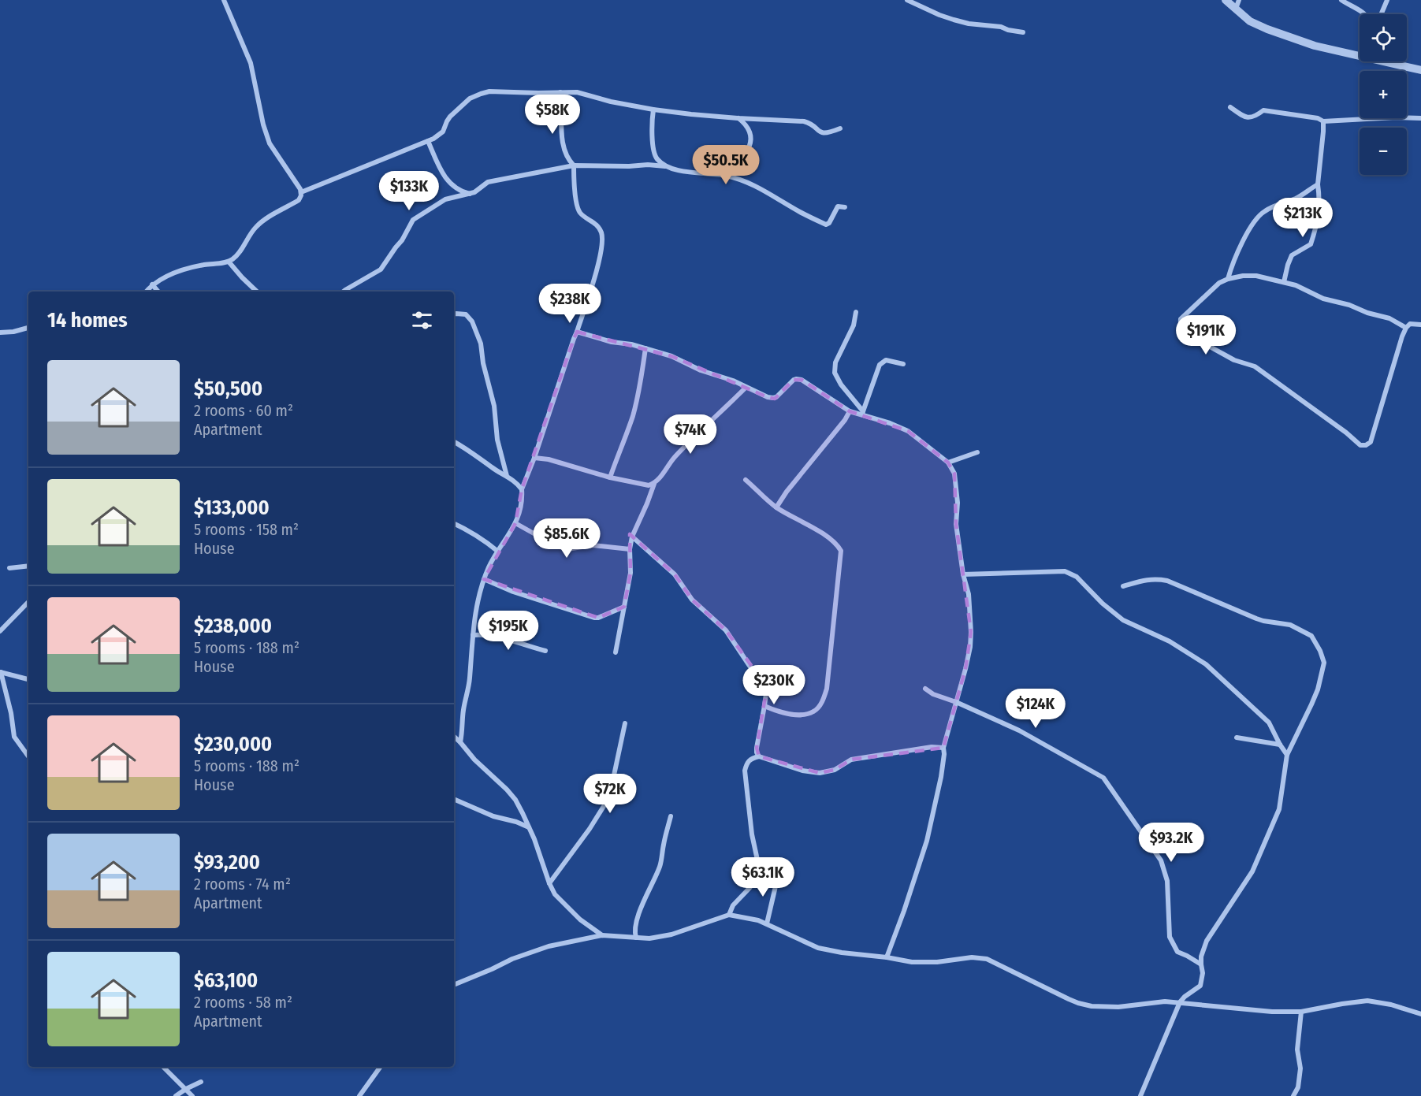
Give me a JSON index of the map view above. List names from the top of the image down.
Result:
{
  "page": {
    "map_buttons": ["+", "−"],
    "price": [
      "$58K",
      "$50.5K",
      "$133K",
      "$213K",
      "$238K",
      "$191K",
      "$74K",
      "$85.6K",
      "$195K",
      "$230K",
      "$124K",
      "$72K",
      "$93.2K",
      "$63.1K"
    ],
    "heading": "14 homes",
    "list": [
      {
        "name": "$50,500",
        "note": "2 rooms · 60 m² · Apartment"
      },
      {
        "name": "$133,000",
        "note": "5 rooms · 158 m² · House"
      },
      {
        "name": "$238,000",
        "note": "5 rooms · 188 m² · House"
      },
      {
        "name": "$230,000",
        "note": "5 rooms · 188 m² · House"
      },
      {
        "name": "$93,200",
        "note": "2 rooms · 74 m² · Apartment"
      },
      {
        "name": "$63,100",
        "note": "2 rooms · 58 m² · Apartment"
      }
    ]
  }
}
